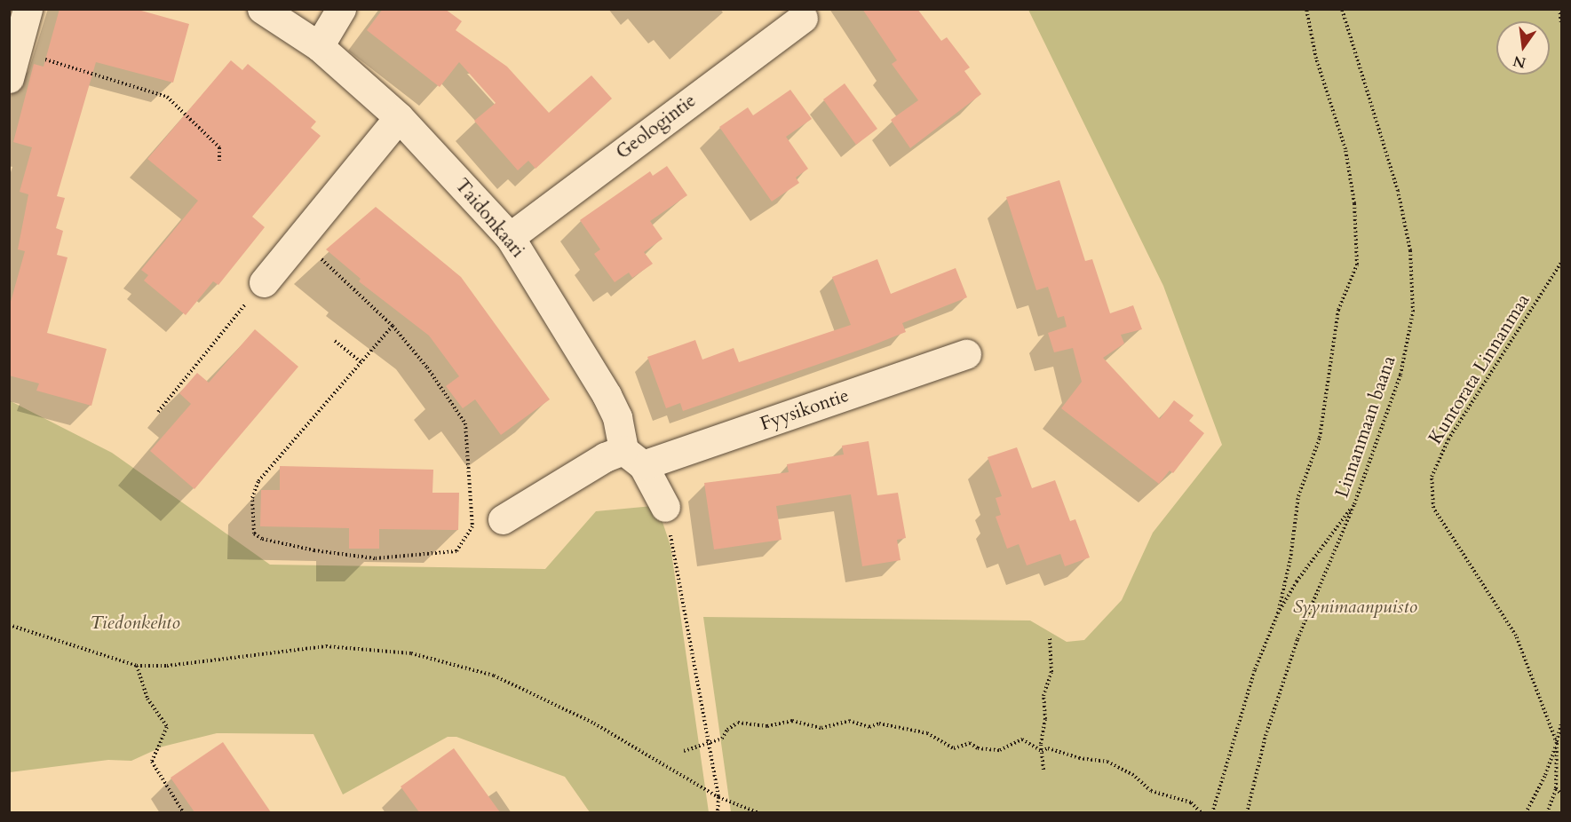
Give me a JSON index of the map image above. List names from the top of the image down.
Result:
{
  "streets": {
    "street": ["Geologintie", "Taidonkaari", "Fyysikontie"],
    "path": ["Kuntorata Linnanmaa", "Linnanmaan baana"]
  },
  "crossings": [
    ["Geologintie", "Taidonkaari"],
    ["Taidonkaari", "Fyysikontie"]
  ],
  "parks": ["Syynimaanpuisto", "Tiedonkehto"],
  "north": "bottom"
}
